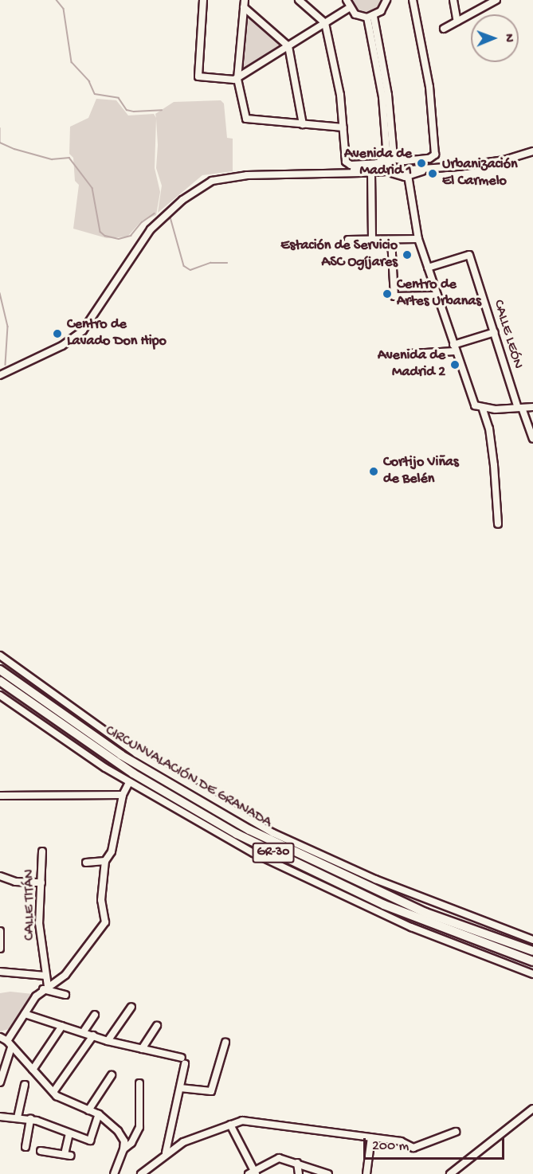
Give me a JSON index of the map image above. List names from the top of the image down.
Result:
{
  "streets": {
    "highway": ["CIRCUNVALACIÓN DE GRANADA", "GR-30"],
    "street": ["CALLE LEÓN", "CALLE TITÁN"]
  },
  "places": [
    "Avenida de Madrid 1",
    "Urbanización El Carmelo",
    "Estación de Servicio ASC Ogíjares",
    "Centro de Artes Urbanas",
    "Centro de Lavado Don Hipo",
    "Avenida de Madrid 2",
    "Cortijo Viñas de Belén"
  ],
  "scale_bar": "200 m",
  "north": "right"
}
